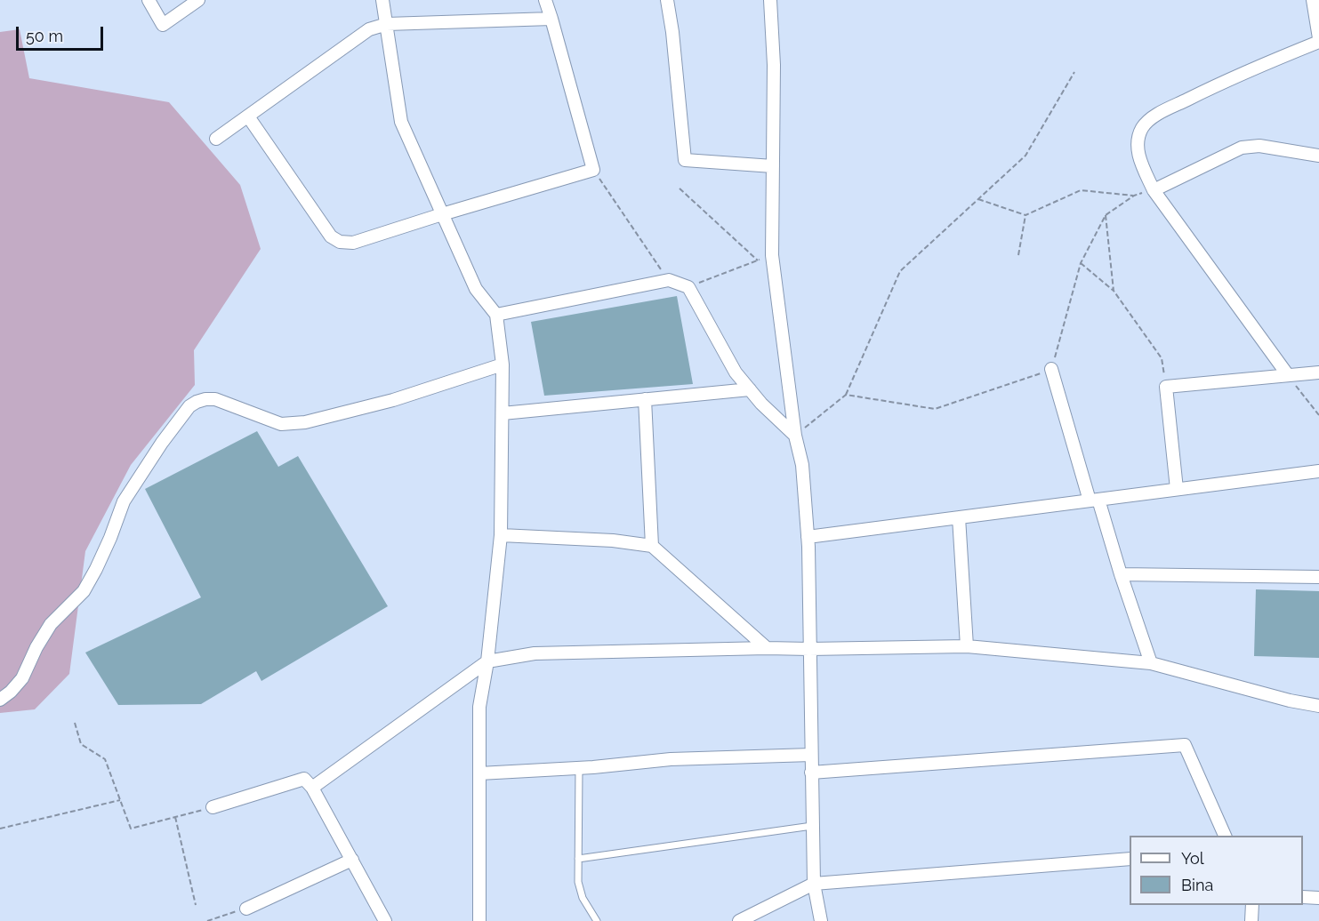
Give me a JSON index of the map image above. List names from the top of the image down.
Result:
{
  "legend": ["Yol", "Bina"],
  "scale_bar": "50 m"
}
